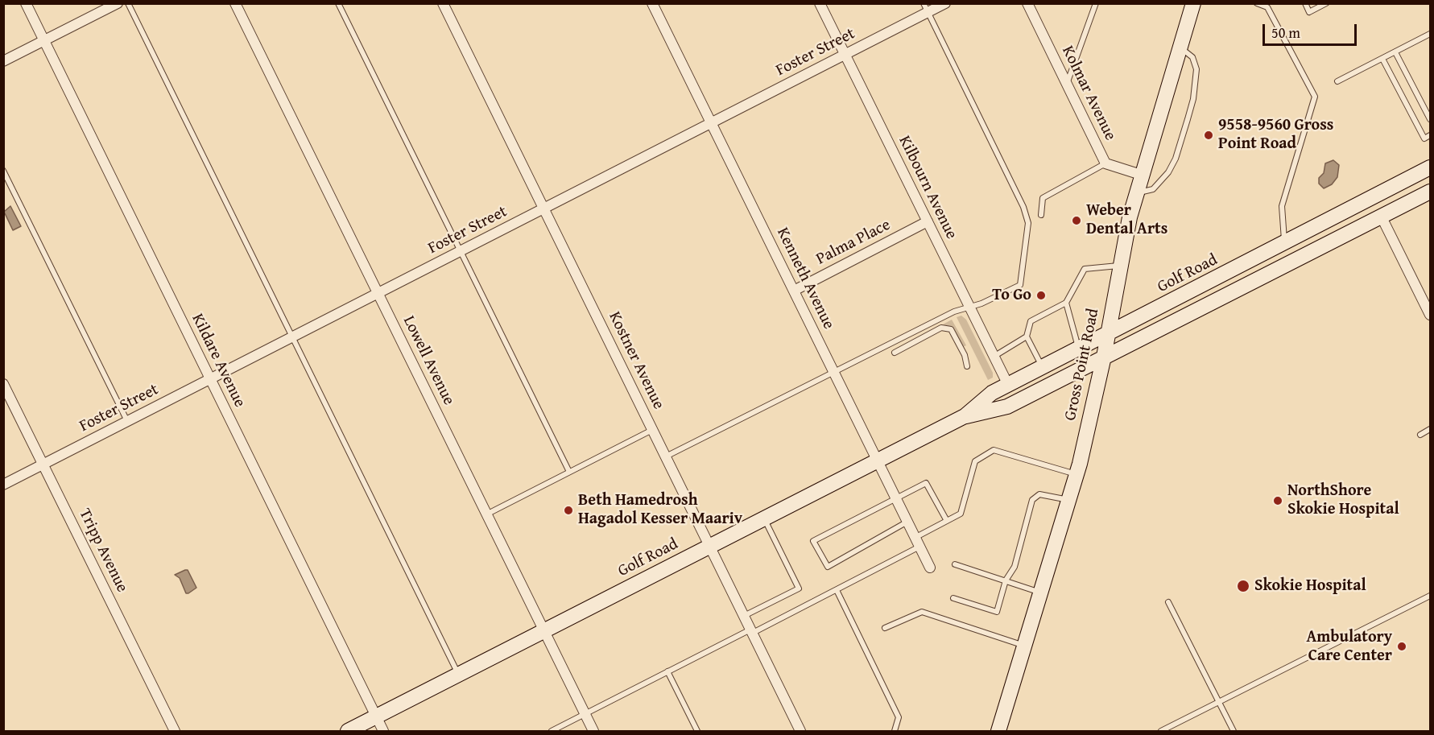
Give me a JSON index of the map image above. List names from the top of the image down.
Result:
{
  "streets": {
    "main road": ["Golf Road", "Gross Point Road"],
    "street": [
      "Foster Street",
      "Kolmar Avenue",
      "Kilbourn Avenue",
      "Palma Place",
      "Kenneth Avenue",
      "Kildare Avenue",
      "Lowell Avenue",
      "Kostner Avenue",
      "Tripp Avenue"
    ]
  },
  "crossings": [
    ["Foster Street", "Kilbourn Avenue"],
    ["Foster Street", "Kenneth Avenue"],
    ["Foster Street", "Kildare Avenue"],
    ["Foster Street", "Lowell Avenue"],
    ["Foster Street", "Kostner Avenue"],
    ["Foster Street", "Tripp Avenue"],
    ["Kolmar Avenue", "Gross Point Road"],
    ["Kilbourn Avenue", "Palma Place"],
    ["Kilbourn Avenue", "Golf Road"],
    ["Palma Place", "Kenneth Avenue"],
    ["Golf Road", "Kenneth Avenue"],
    ["Golf Road", "Kildare Avenue"],
    ["Golf Road", "Lowell Avenue"],
    ["Golf Road", "Kostner Avenue"],
    ["Golf Road", "Gross Point Road"]
  ],
  "places": [
    "9558-9560 Gross Point Road",
    "Weber Dental Arts",
    "To Go",
    "NorthShore Skokie Hospital",
    "Beth Hamedrosh Hagadol Kesser Maariv",
    "Skokie Hospital",
    "Ambulatory Care Center"
  ],
  "scale_bar": "50 m"
}
